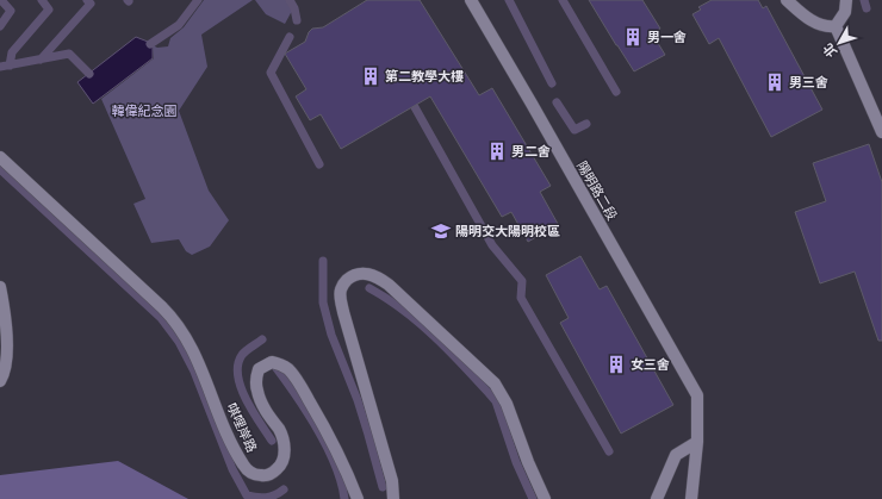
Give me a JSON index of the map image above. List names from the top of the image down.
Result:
{
  "streets": {
    "street": ["陽明路二段", "唭哩岸路"]
  },
  "parks": ["韓偉紀念園"],
  "places": {
    "building": [
      "男一舍",
      "第二教學大樓",
      "男三舍",
      "男二舍",
      "女三舍"
    ],
    "school or university": ["陽明交大陽明校區"]
  },
  "north": "bottom left"
}
